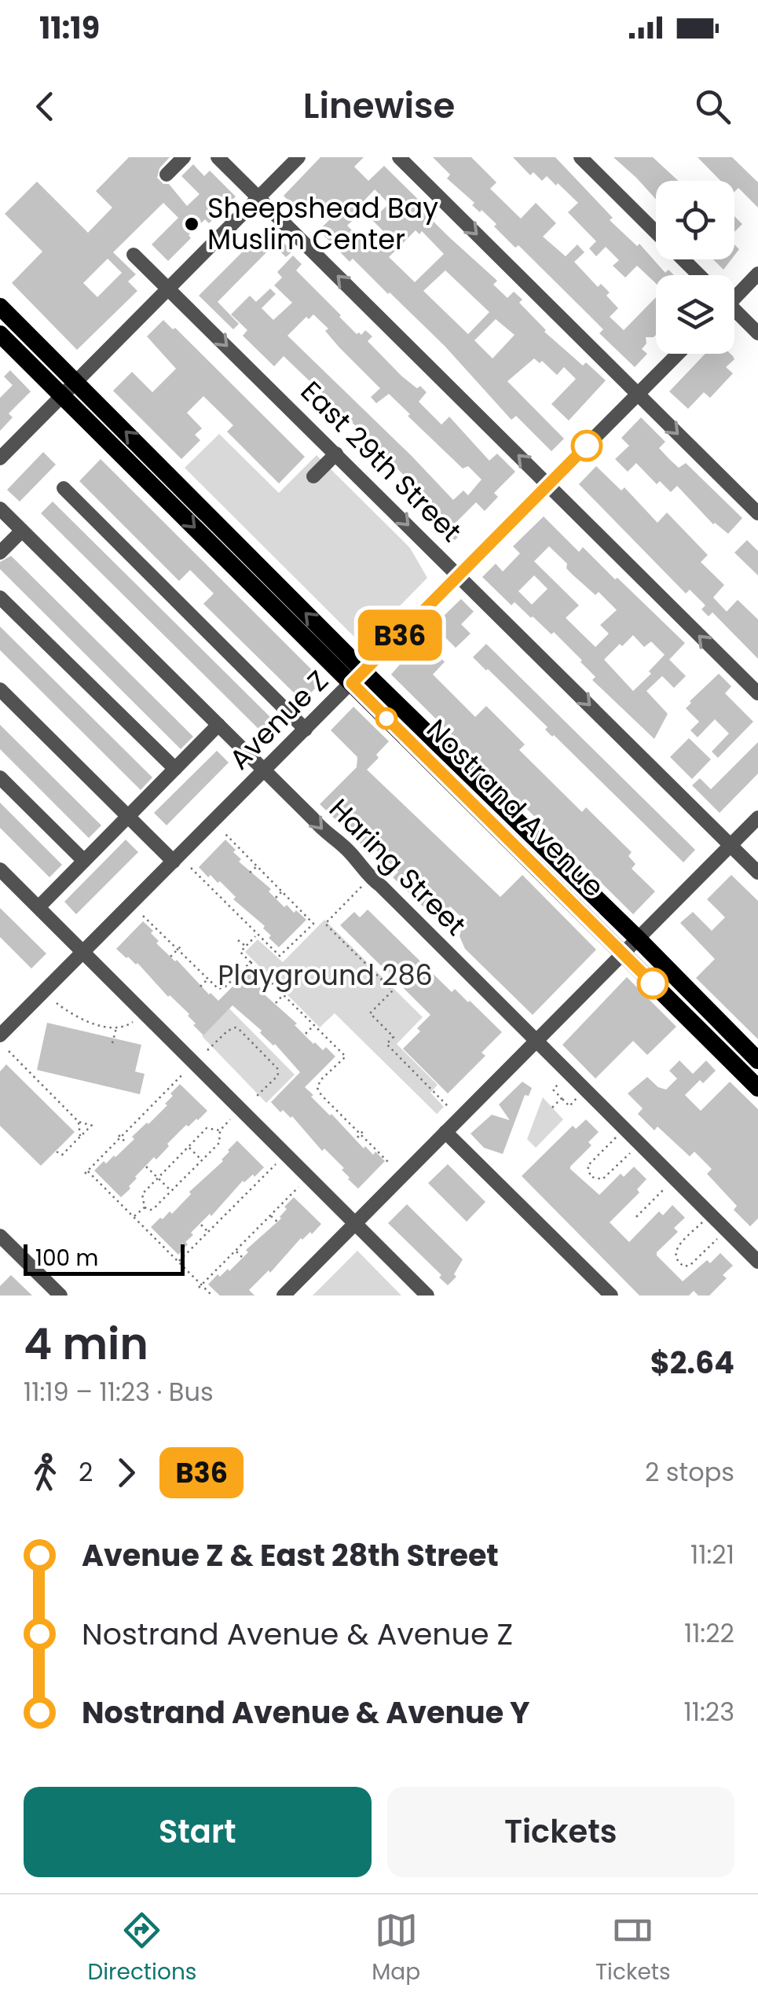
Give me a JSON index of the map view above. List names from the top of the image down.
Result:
{
  "streets": {
    "main road": ["Nostrand Avenue"],
    "street": ["East 29th Street", "Avenue Z", "Haring Street"]
  },
  "crossings": [
    ["East 29th Street", "Avenue Z"],
    ["Avenue Z", "Nostrand Avenue"],
    ["Avenue Z", "Haring Street"]
  ],
  "one_way": ["East 29th Street", "Haring Street"],
  "parks": ["Playground 286"],
  "places": ["Sheepshead Bay Muslim Center"],
  "lines": ["bus line B36"],
  "scale_bar": "100 m",
  "page": {
    "status": "11:19",
    "header": "Linewise",
    "on_map": "B36",
    "scale": "100 m",
    "heading": ["4 min", "11:19 – 11:23 · Bus", "$2.64"],
    "legs": ["2", "B36", "2 stops"],
    "list": [
      {
        "name": "Avenue Z & East 28th Street",
        "value": "11:21"
      },
      {
        "name": "Nostrand Avenue & Avenue Z",
        "value": "11:22"
      },
      {
        "name": "Nostrand Avenue & Avenue Y",
        "value": "11:23"
      }
    ],
    "buttons": ["Start", "Tickets"],
    "tabs": ["Directions", "Map", "Tickets"]
  }
}
